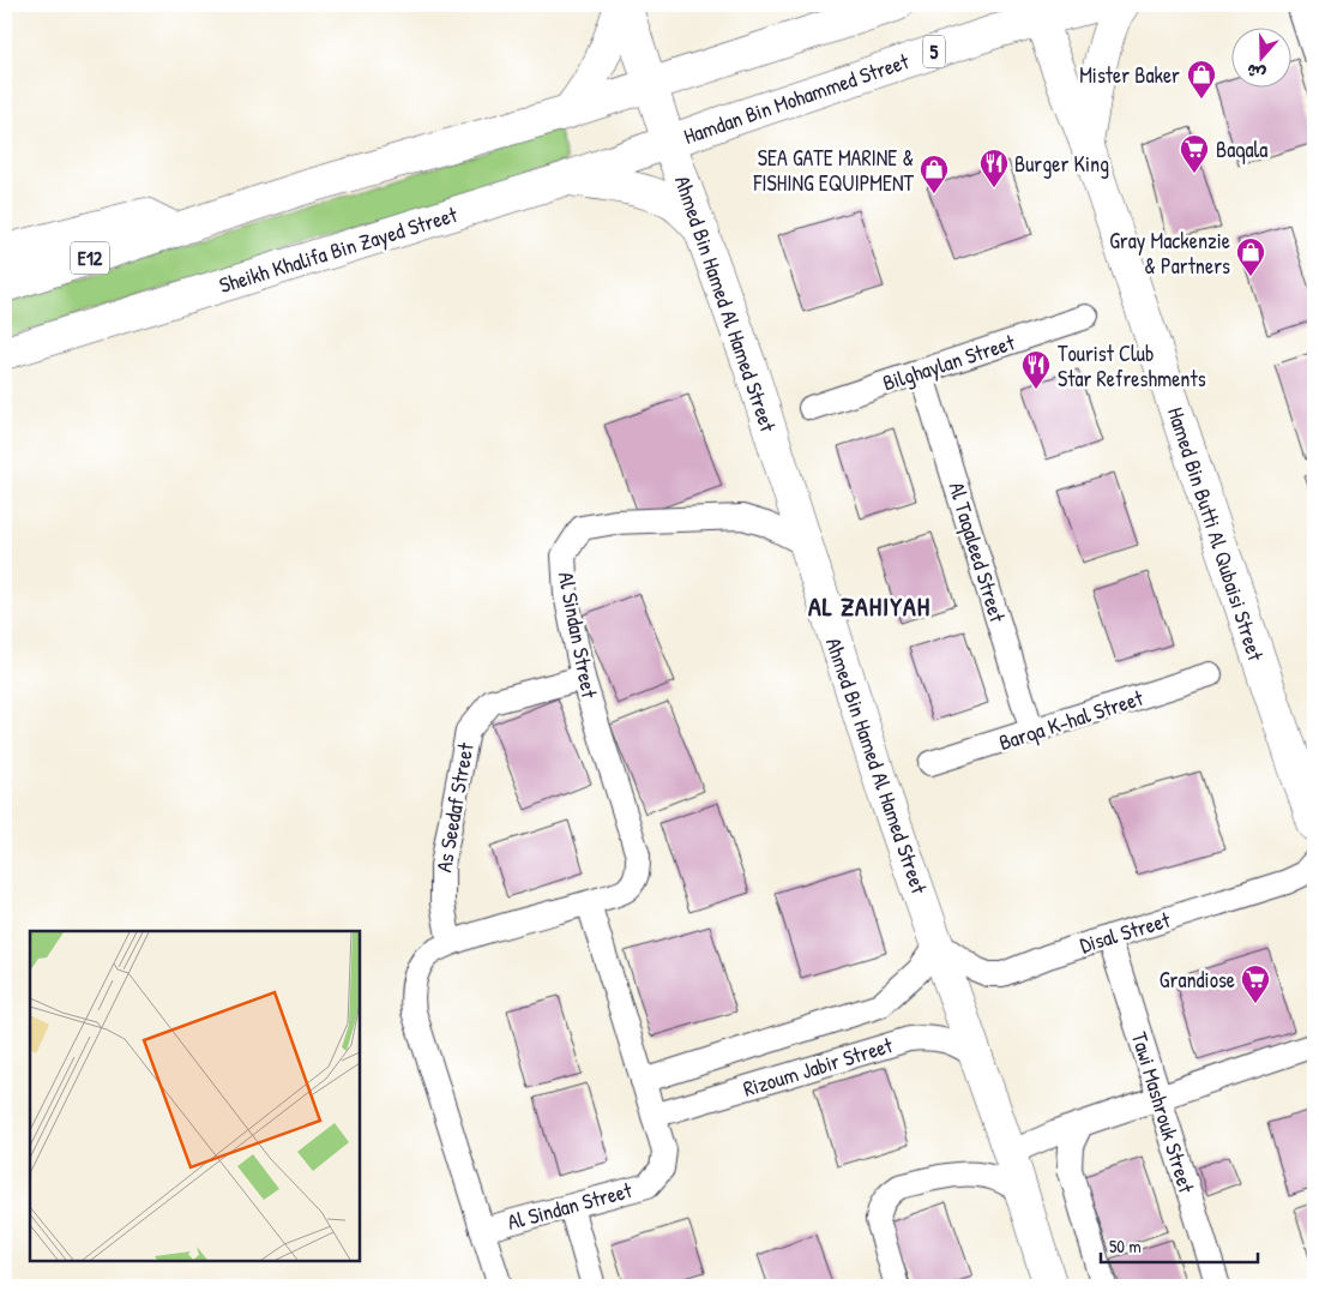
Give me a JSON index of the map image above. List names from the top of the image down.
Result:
{
  "streets": {
    "main road": [
      "5",
      "Hamdan Bin Mohammed Street",
      "Sheikh Khalifa Bin Zayed Street",
      "E12",
      "Ahmed Bin Hamed Al Hamed Street",
      "Hamed Bin Butti Al Qubaisi Street"
    ],
    "street": [
      "Bilghaylan Street",
      "Al Taqaleed Street",
      "Al Sindan Street",
      "Barqa K-hal Street",
      "As Seedaf Street",
      "Disal Street",
      "Rizoum Jabir Street",
      "Tawi Mashrouk Street"
    ]
  },
  "crossings": [
    ["Hamdan Bin Mohammed Street", "Sheikh Khalifa Bin Zayed Street"],
    ["Hamdan Bin Mohammed Street", "Ahmed Bin Hamed Al Hamed Street"],
    ["Hamdan Bin Mohammed Street", "Hamed Bin Butti Al Qubaisi Street"],
    ["Sheikh Khalifa Bin Zayed Street", "Ahmed Bin Hamed Al Hamed Street"],
    ["Ahmed Bin Hamed Al Hamed Street", "Al Sindan Street"],
    ["Ahmed Bin Hamed Al Hamed Street", "Disal Street"],
    ["Ahmed Bin Hamed Al Hamed Street", "Rizoum Jabir Street"],
    ["Bilghaylan Street", "Al Taqaleed Street"],
    ["Al Taqaleed Street", "Barqa K-hal Street"],
    ["Al Sindan Street", "As Seedaf Street"],
    ["Al Sindan Street", "Rizoum Jabir Street"],
    ["Disal Street", "Rizoum Jabir Street"],
    ["Disal Street", "Tawi Mashrouk Street"]
  ],
  "districts": ["AL ZAHIYAH"],
  "places": {
    "shop": ["Mister Baker", "SEA GATE MARINE & FISHING EQUIPMENT", "Gray Mackenzie & Partners"],
    "supermarket": ["Baqala", "Grandiose"],
    "restaurant": ["Burger King", "Tourist Club Star Refreshments"]
  },
  "scale_bar": "50 m",
  "north": "bottom"
}
